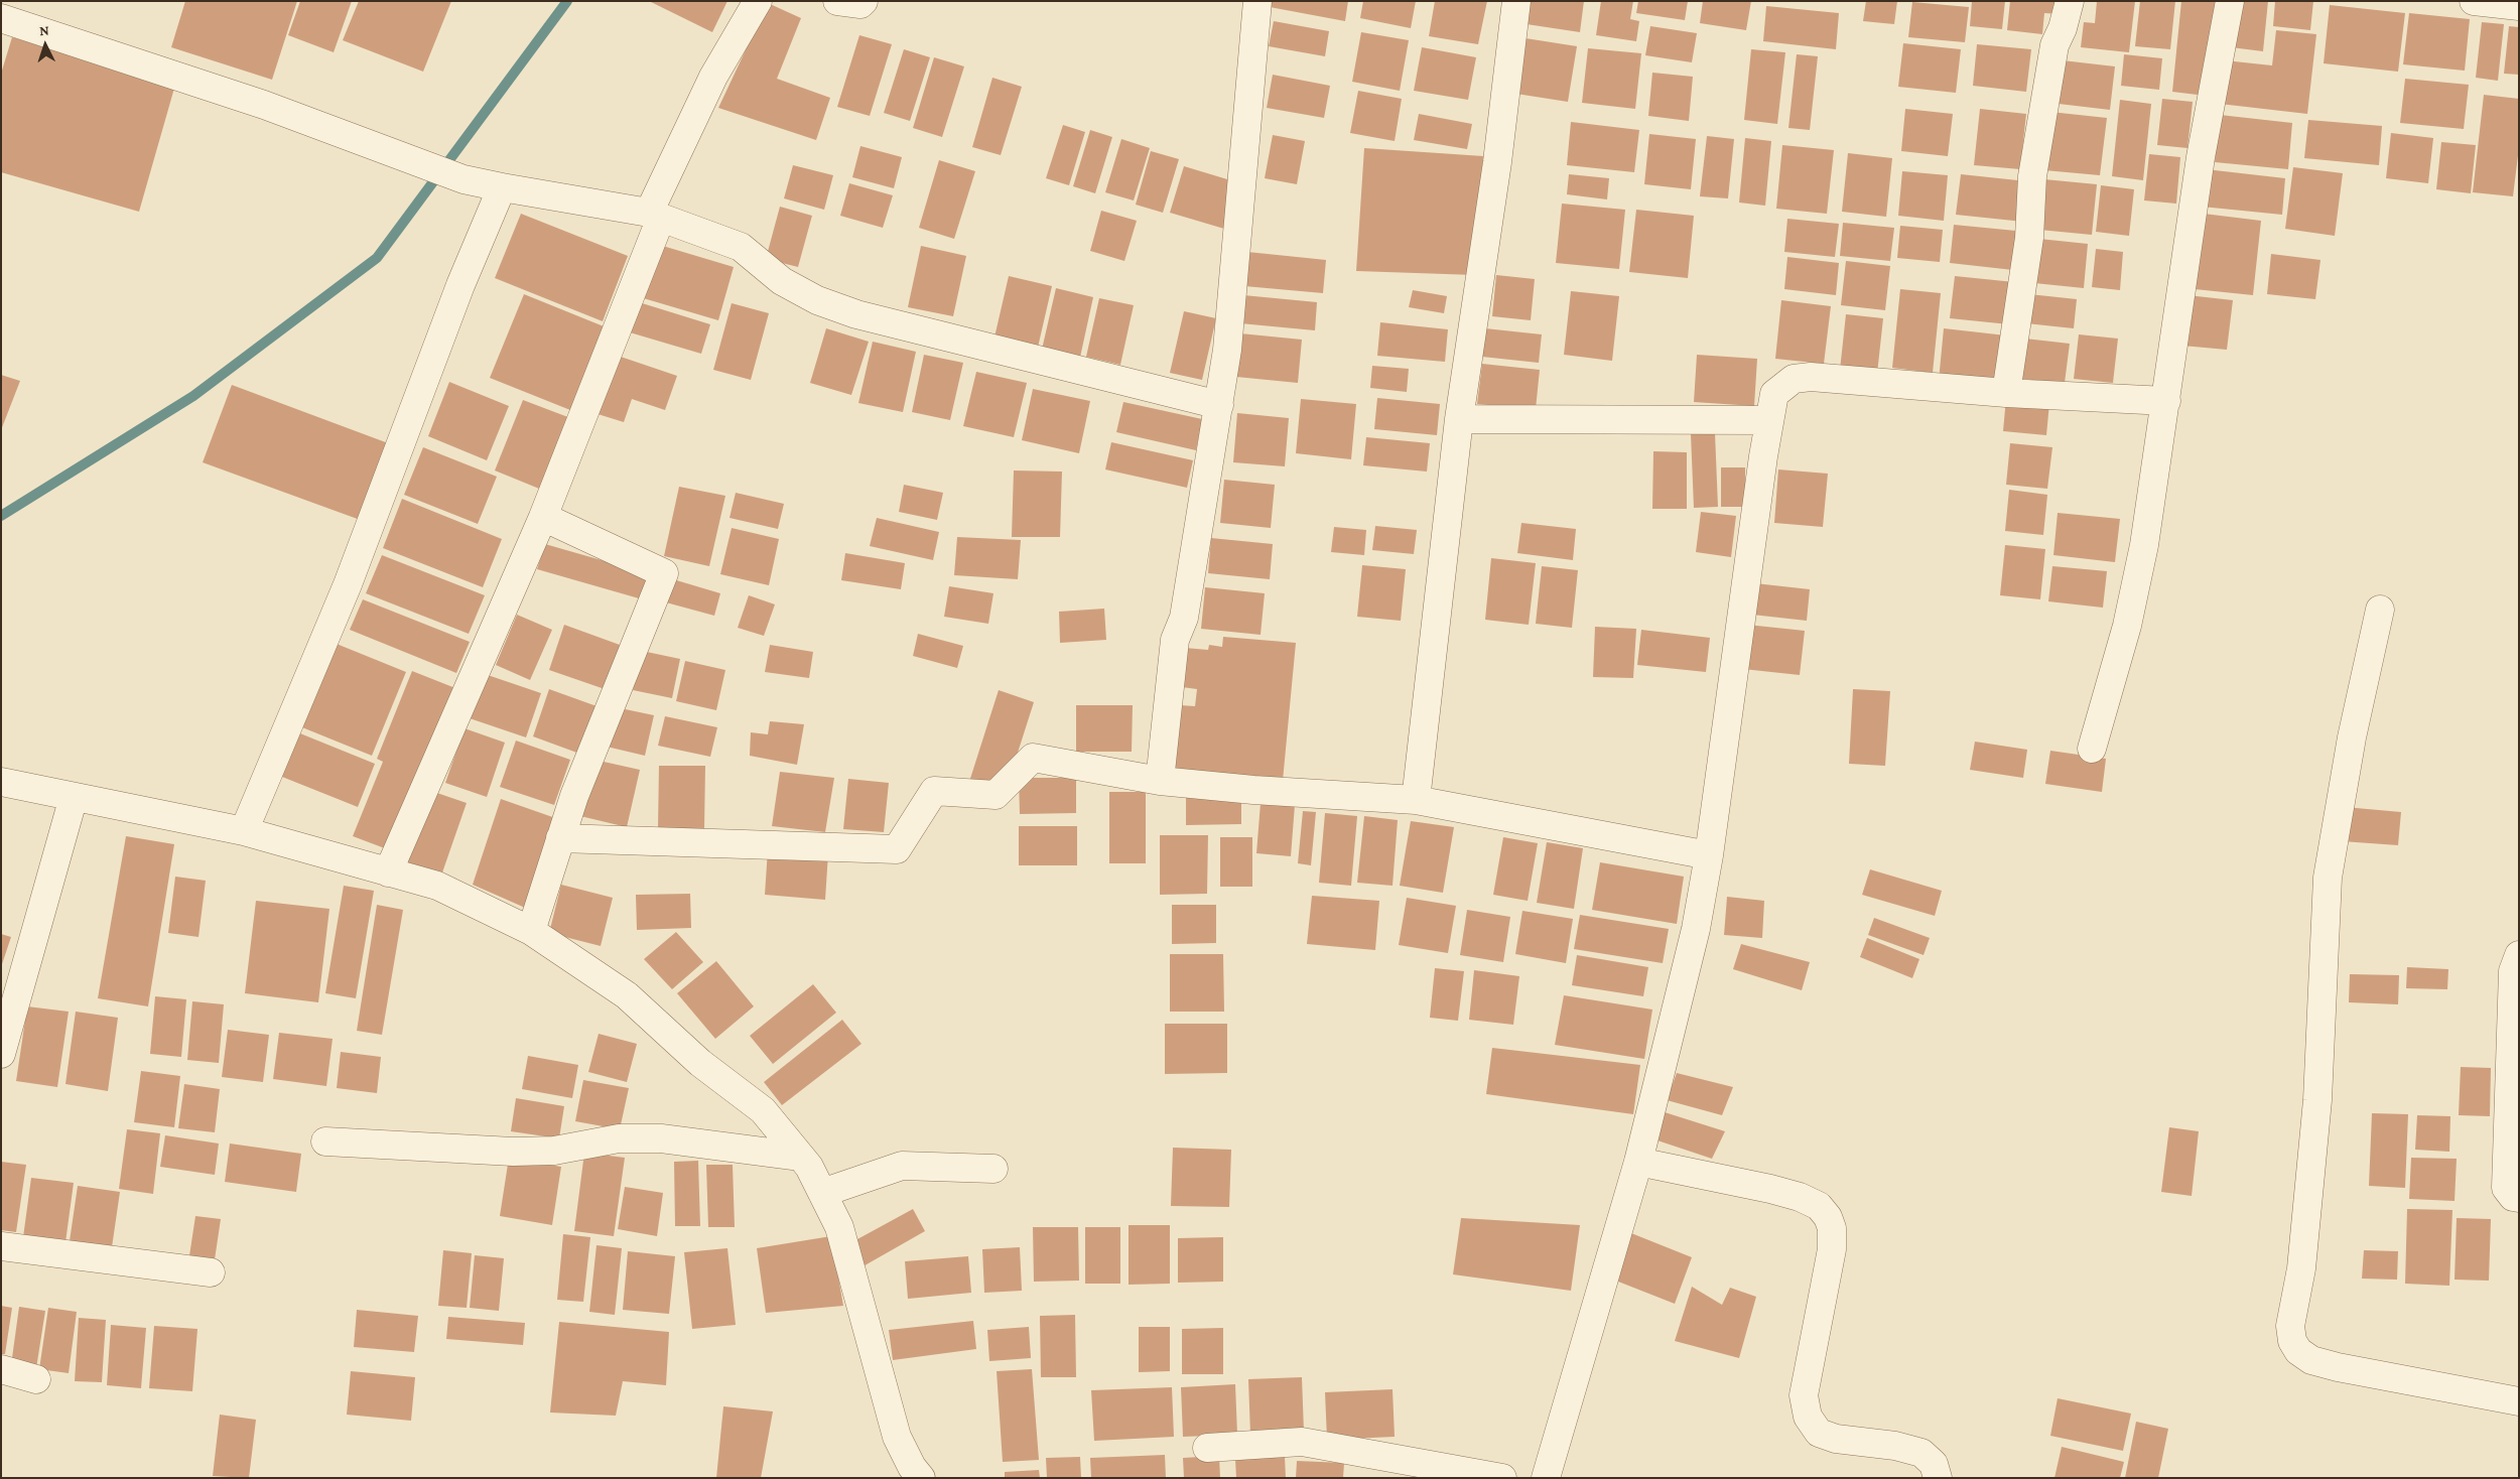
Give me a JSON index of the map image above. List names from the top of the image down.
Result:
{
  "north": "top"
}
